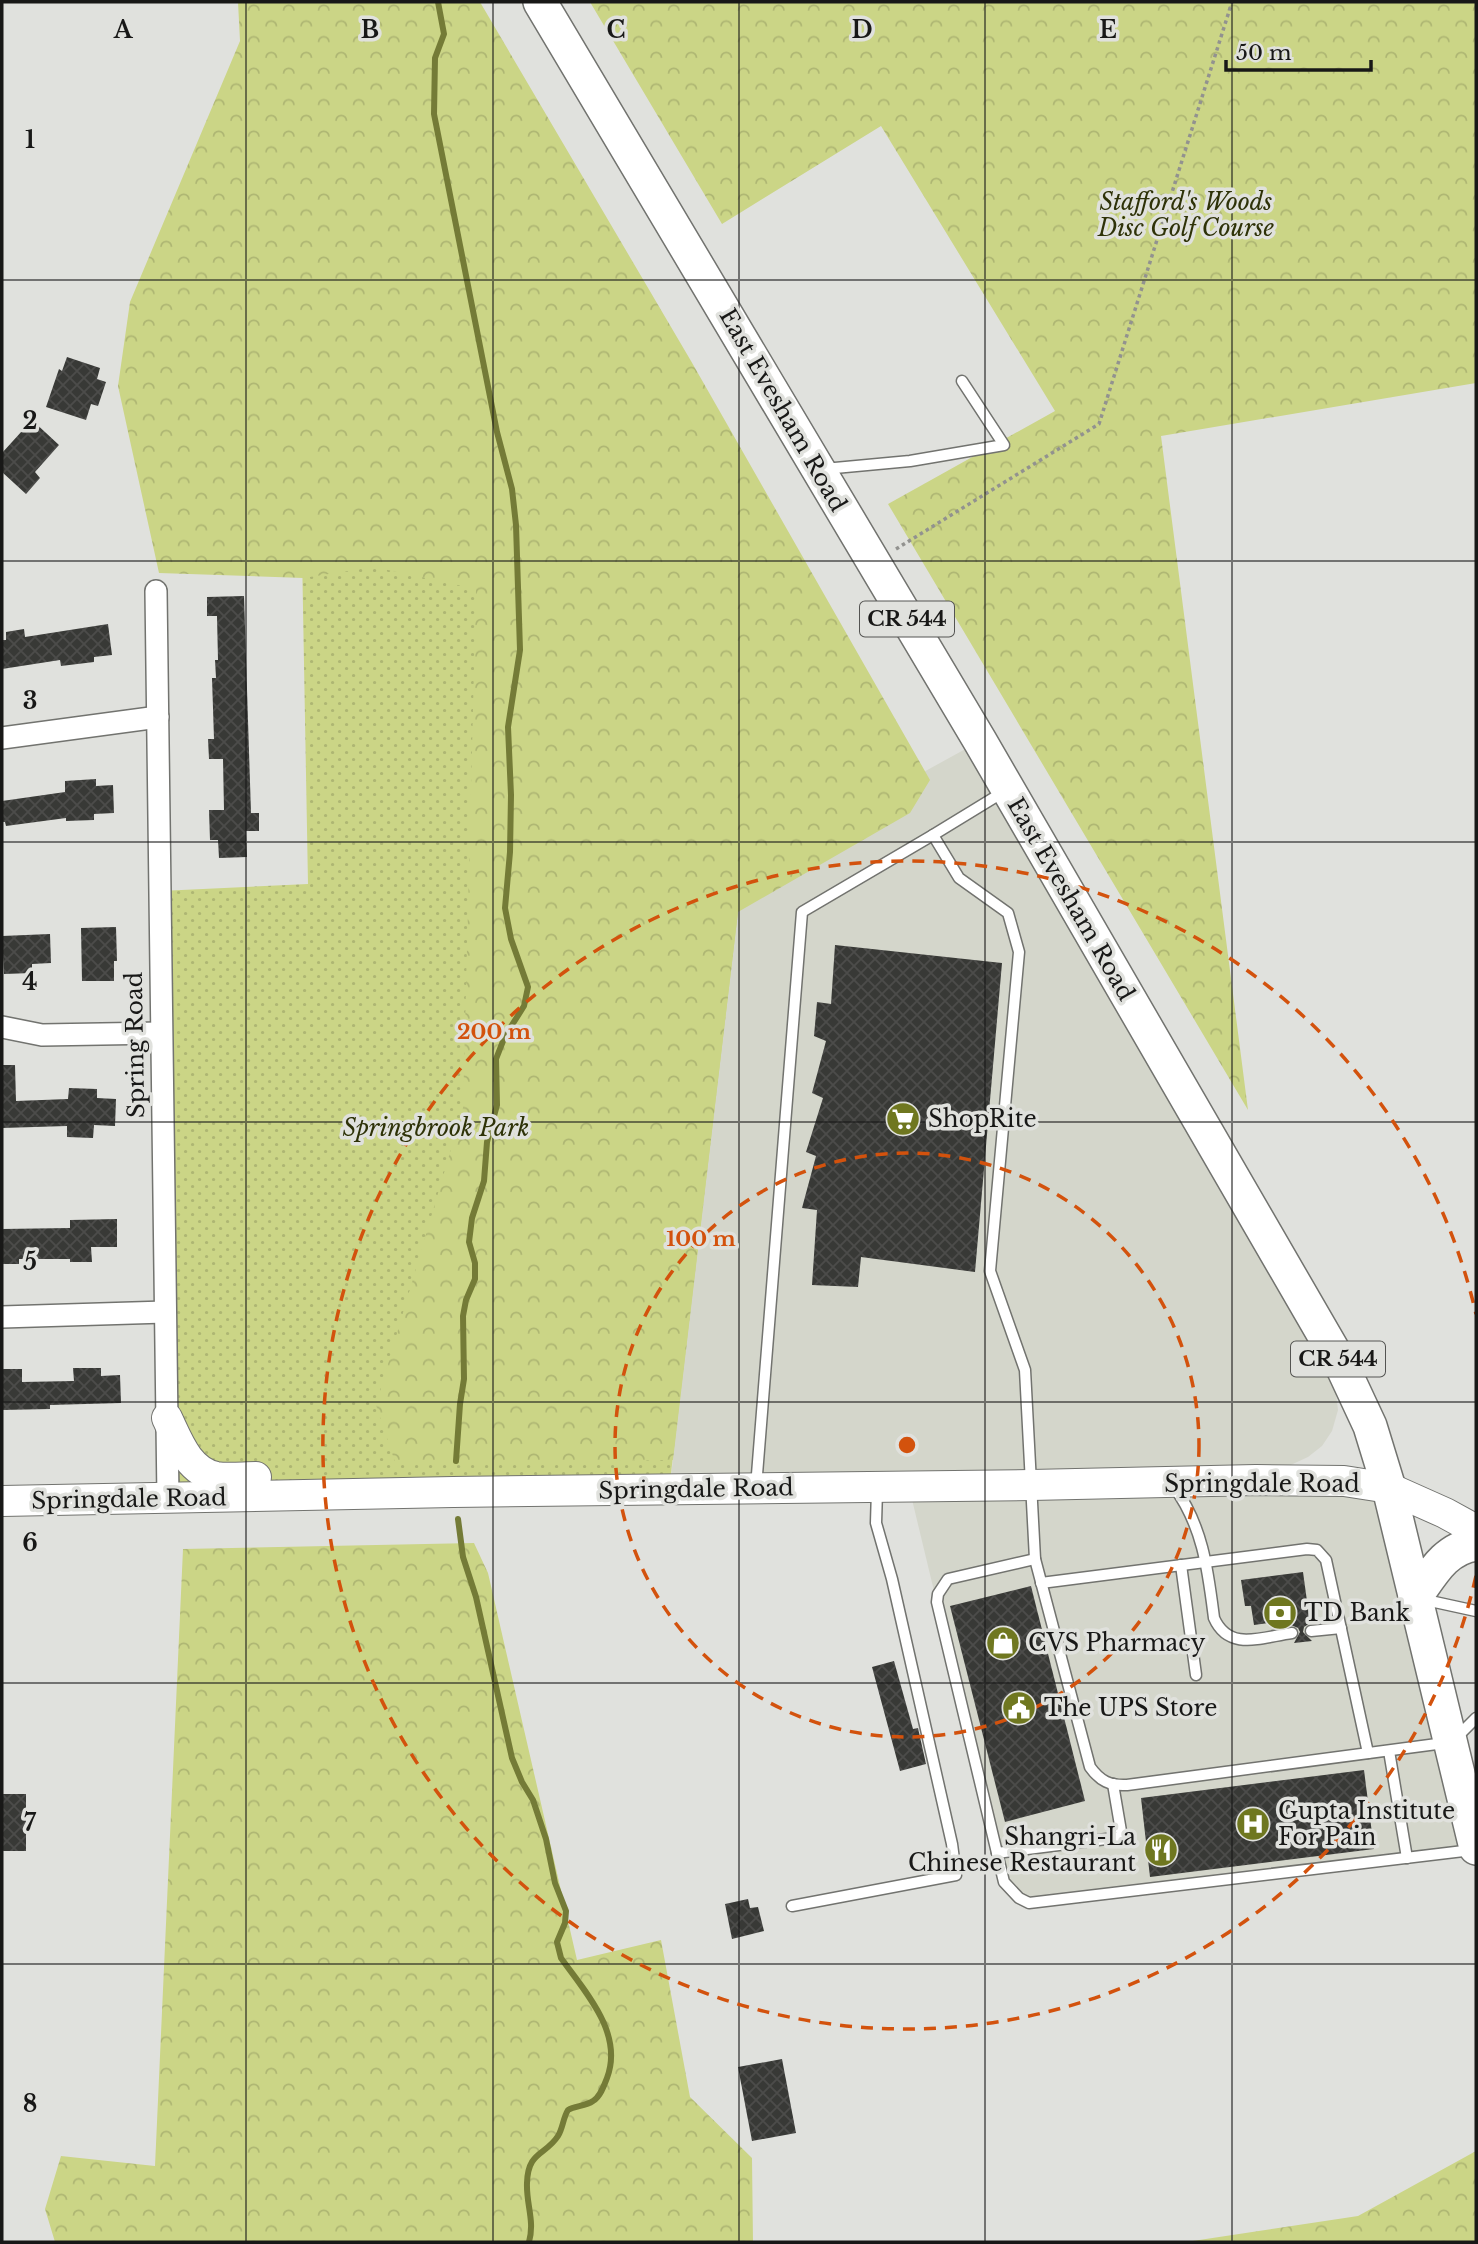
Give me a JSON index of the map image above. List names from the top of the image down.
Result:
{
  "streets": {
    "main road": ["East Evesham Road", "CR 544", "Springdale Road"],
    "street": ["Spring Road"]
  },
  "crossings": [
    ["East Evesham Road", "Springdale Road"],
    ["Spring Road", "Springdale Road"]
  ],
  "parks": ["Stafford's Woods Disc Golf Course", "Springbrook Park"],
  "places": {
    "supermarket": ["ShopRite"],
    "bank": ["TD Bank"],
    "shop": ["CVS Pharmacy"],
    "public building": ["The UPS Store"],
    "hospital": ["Gupta Institute For Pain"],
    "restaurant": ["Shangri-La Chinese Restaurant"]
  },
  "scale_bar": "50 m",
  "grid": {
    "columns": [
      "A",
      "B",
      "C",
      "D",
      "E"
    ],
    "rows": [
      "1",
      "2",
      "3",
      "4",
      "5",
      "6",
      "7",
      "8"
    ]
  },
  "rings": ["200 m", "100 m"]
}
